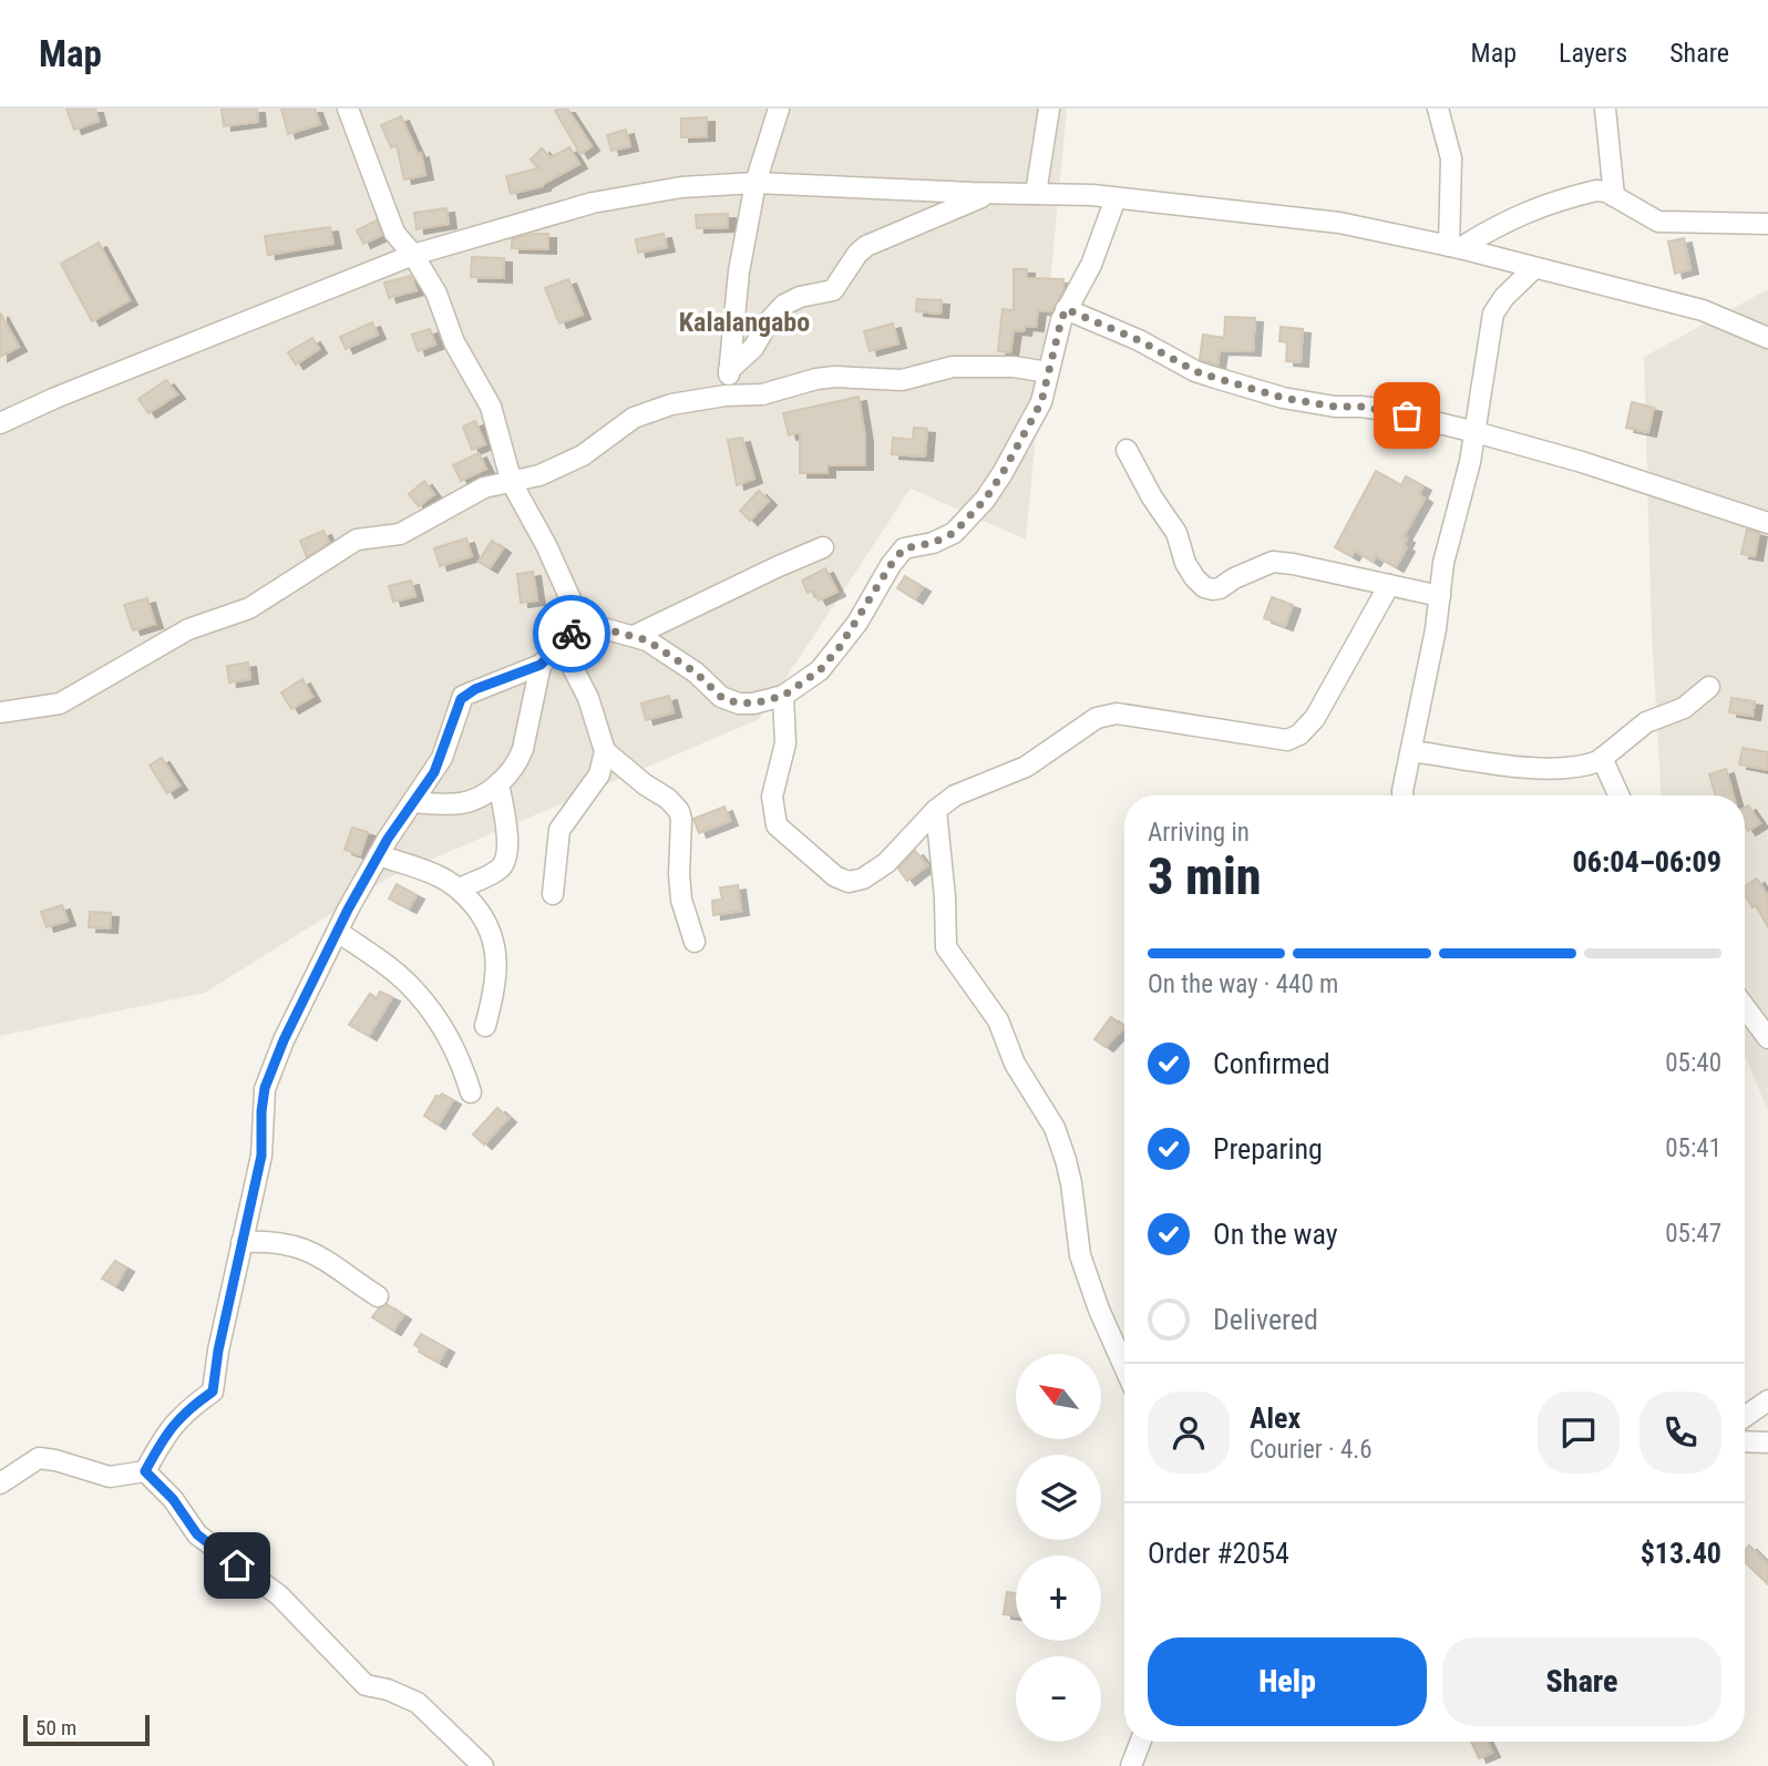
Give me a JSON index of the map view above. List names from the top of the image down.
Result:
{
  "districts": ["Kalalangabo"],
  "scale_bar": "50 m",
  "north": "top left",
  "page": {
    "header": "Map",
    "nav": ["Map", "Layers", "Share"],
    "heading": ["3 min", "Arriving in", "06:04–06:09"],
    "panel": [
      "Alex",
      "Courier · 4.6",
      "Order #2054",
      "$13.40"
    ],
    "bar": "On the way · 440 m",
    "list": [
      ["Confirmed", "05:40"],
      ["Preparing", "05:41"],
      ["On the way", "05:47"],
      "Delivered"
    ],
    "map_buttons": ["+", "−"],
    "buttons": ["Help", "Share"],
    "scale": "50 m"
  }
}
